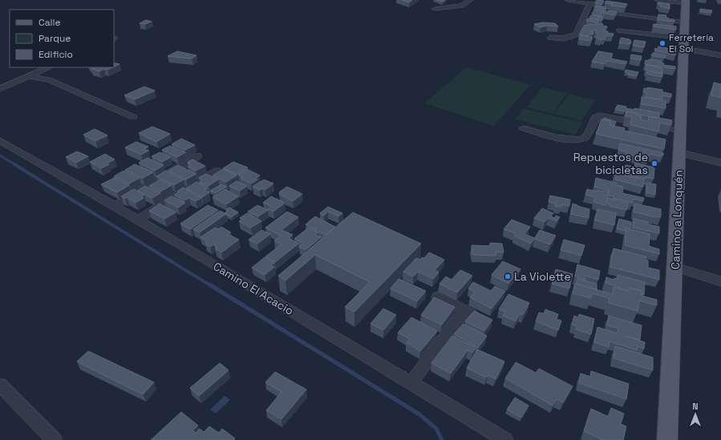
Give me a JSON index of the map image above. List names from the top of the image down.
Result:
{
  "streets": {
    "main road": ["Camino a Lonquén"],
    "street": ["Camino El Acacio"]
  },
  "places": ["Ferretería El Sol", "Repuestos de bicicletas", "La Violette"],
  "legend": ["Calle", "Parque", "Edificio"],
  "north": "top"
}
